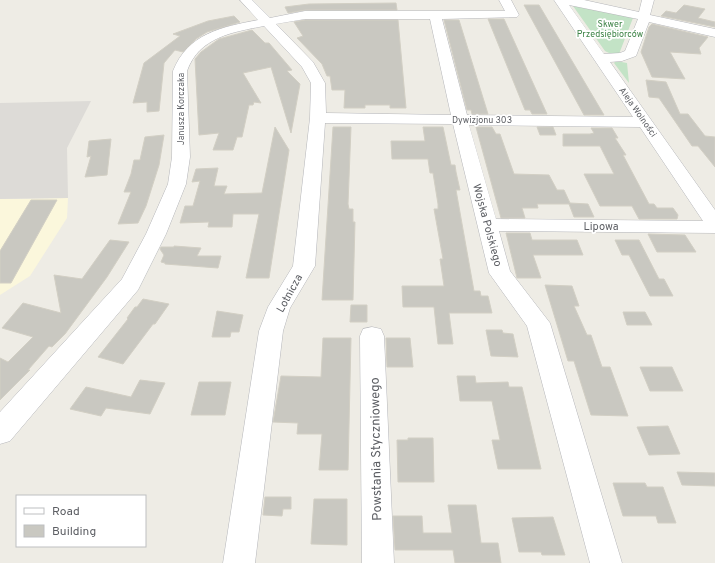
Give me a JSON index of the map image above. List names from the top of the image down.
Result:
{
  "streets": {
    "street": [
      "Janusza Korczaka",
      "Aleja Wolności",
      "Dywizjonu 303",
      "Wojska Polskiego",
      "Lipowa",
      "Lotnicza",
      "Powstania Styczniowego"
    ]
  },
  "crossings": [
    ["Janusza Korczaka", "Wojska Polskiego"],
    ["Janusza Korczaka", "Lotnicza"],
    ["Aleja Wolności", "Dywizjonu 303"],
    ["Aleja Wolności", "Lipowa"],
    ["Dywizjonu 303", "Wojska Polskiego"],
    ["Dywizjonu 303", "Lotnicza"],
    ["Wojska Polskiego", "Lipowa"]
  ],
  "parks": ["Skwer Przedsiębiorców"],
  "legend": ["Road", "Building"]
}
